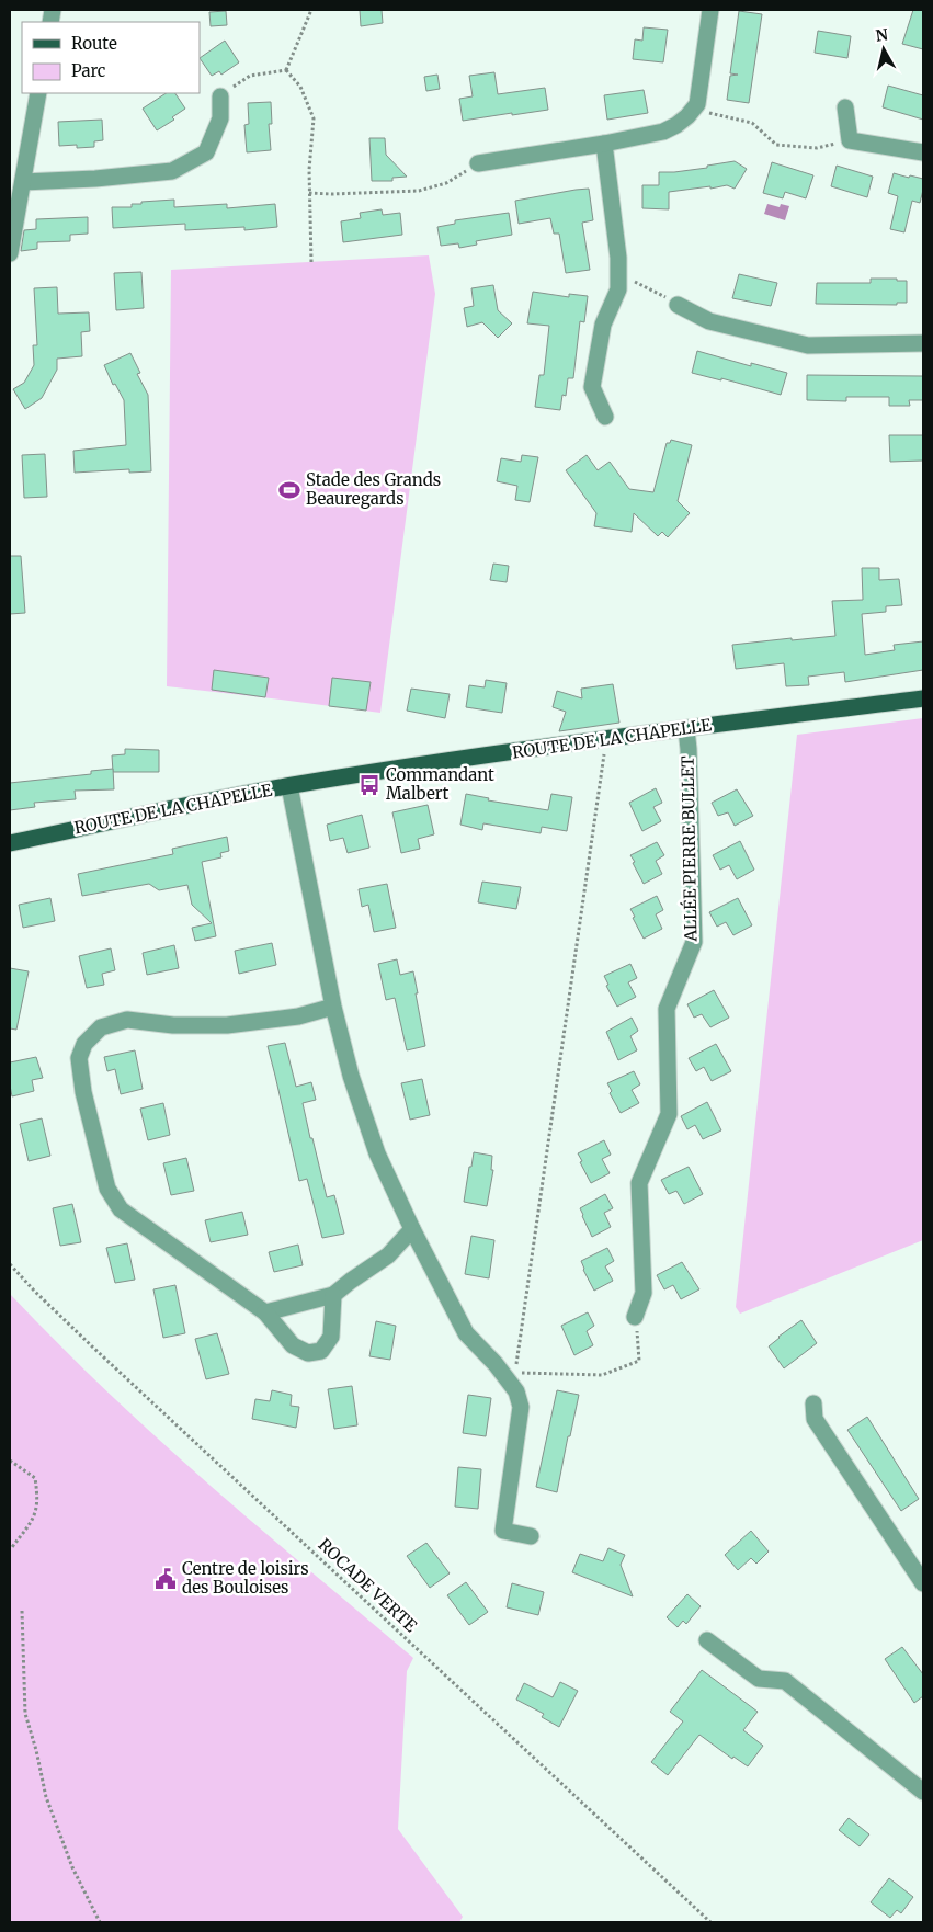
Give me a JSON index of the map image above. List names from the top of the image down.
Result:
{
  "streets": {
    "main road": ["ROUTE DE LA CHAPELLE"],
    "street": ["ALLÉE PIERRE BULLET"],
    "path": ["ROCADE VERTE"]
  },
  "crossings": [
    ["ROUTE DE LA CHAPELLE", "ALLÉE PIERRE BULLET"]
  ],
  "places": {
    "sports": ["Stade des Grands Beauregards"],
    "bus stop": ["Commandant Malbert"],
    "public building": ["Centre de loisirs des Bouloises"]
  },
  "legend": ["Route", "Parc"],
  "north": "top"
}
